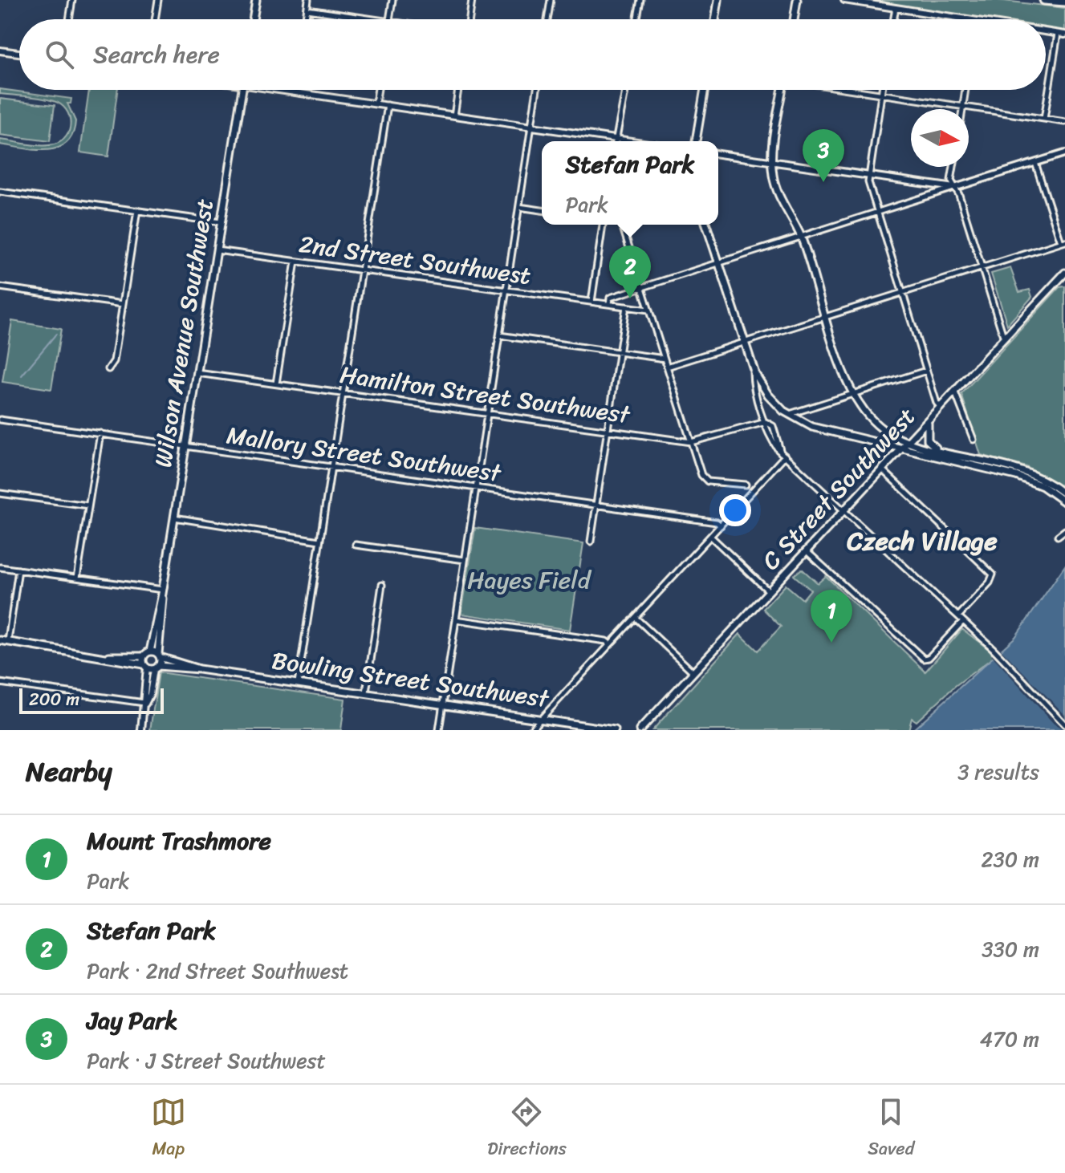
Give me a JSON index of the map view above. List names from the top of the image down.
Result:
{
  "streets": {
    "main road": ["Wilson Avenue Southwest", "C Street Southwest", "Bowling Street Southwest"],
    "street": ["2nd Street Southwest", "Hamilton Street Southwest", "Mallory Street Southwest"]
  },
  "crossings": [
    ["2nd Street Southwest", "Wilson Avenue Southwest"],
    ["Wilson Avenue Southwest", "Hamilton Street Southwest"],
    ["Wilson Avenue Southwest", "Mallory Street Southwest"],
    ["Wilson Avenue Southwest", "Bowling Street Southwest"]
  ],
  "districts": ["Czech Village"],
  "parks": ["Hayes Field"],
  "scale_bar": "200 m",
  "north": "right",
  "page": {
    "search": "Search here",
    "pins": ["3", "2", "1"],
    "popup": ["Stefan Park", "Park"],
    "scale": "200 m",
    "heading": ["Nearby", "3 results"],
    "list": [
      {
        "mark": "1",
        "name": "Mount Trashmore",
        "note": "Park",
        "value": "230 m"
      },
      {
        "mark": "2",
        "name": "Stefan Park",
        "note": "Park · 2nd Street Southwest",
        "value": "330 m"
      },
      {
        "mark": "3",
        "name": "Jay Park",
        "note": "Park · J Street Southwest",
        "value": "470 m"
      }
    ],
    "nav": ["Map", "Directions", "Saved"]
  }
}
